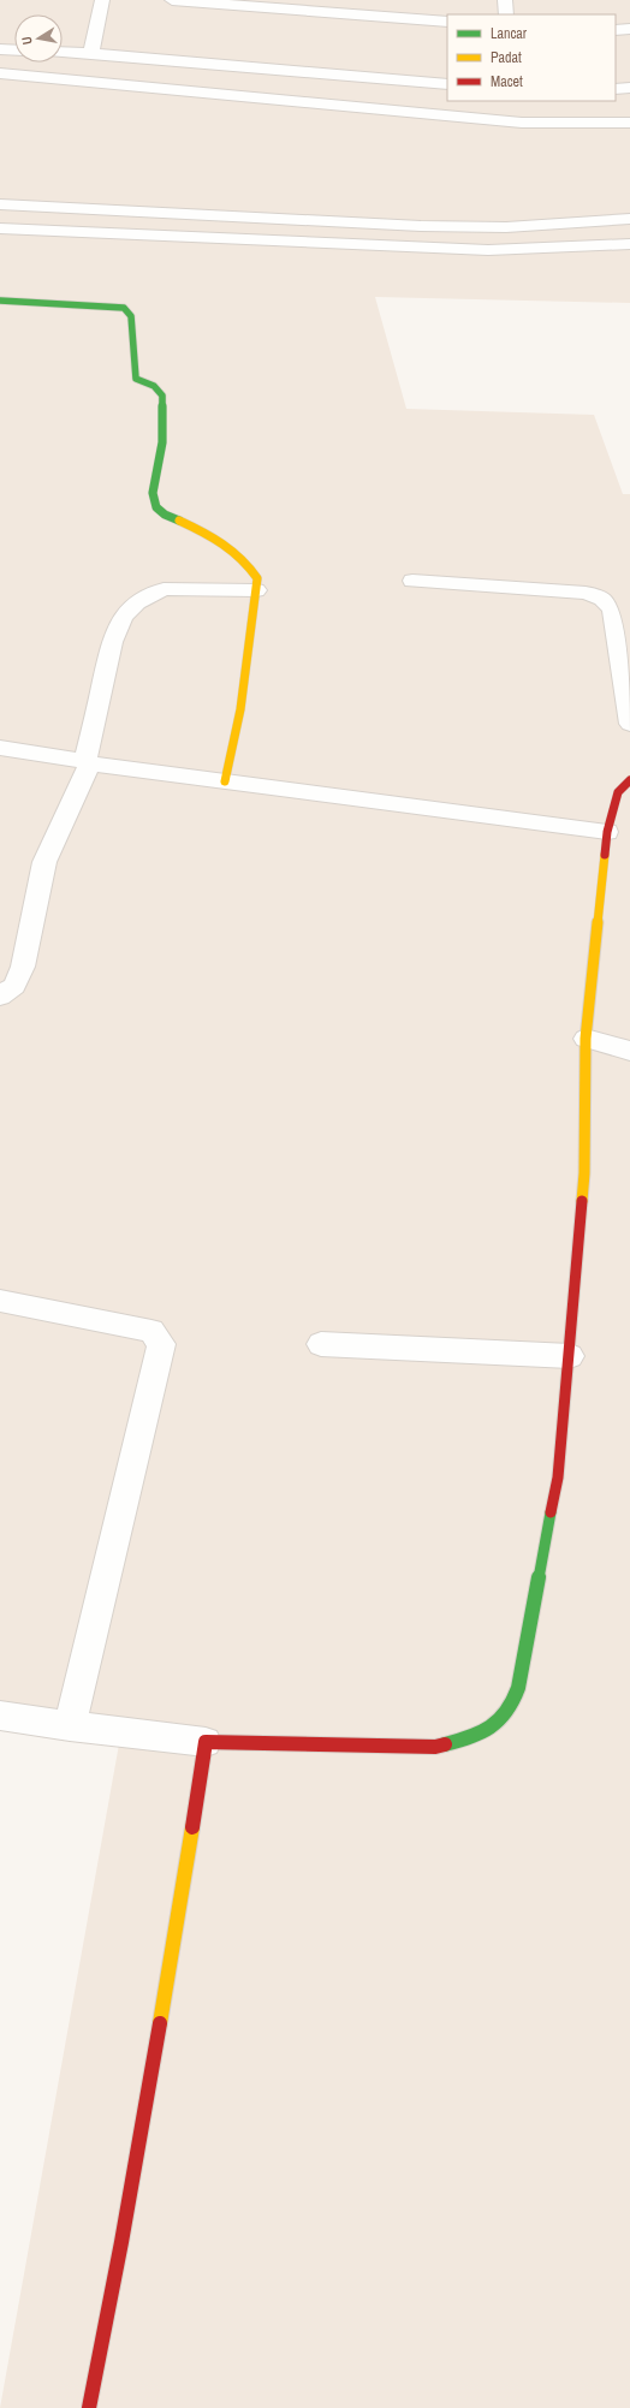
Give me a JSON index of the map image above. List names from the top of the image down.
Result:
{
  "legend": ["Lancar", "Padat", "Macet"],
  "north": "left"
}
